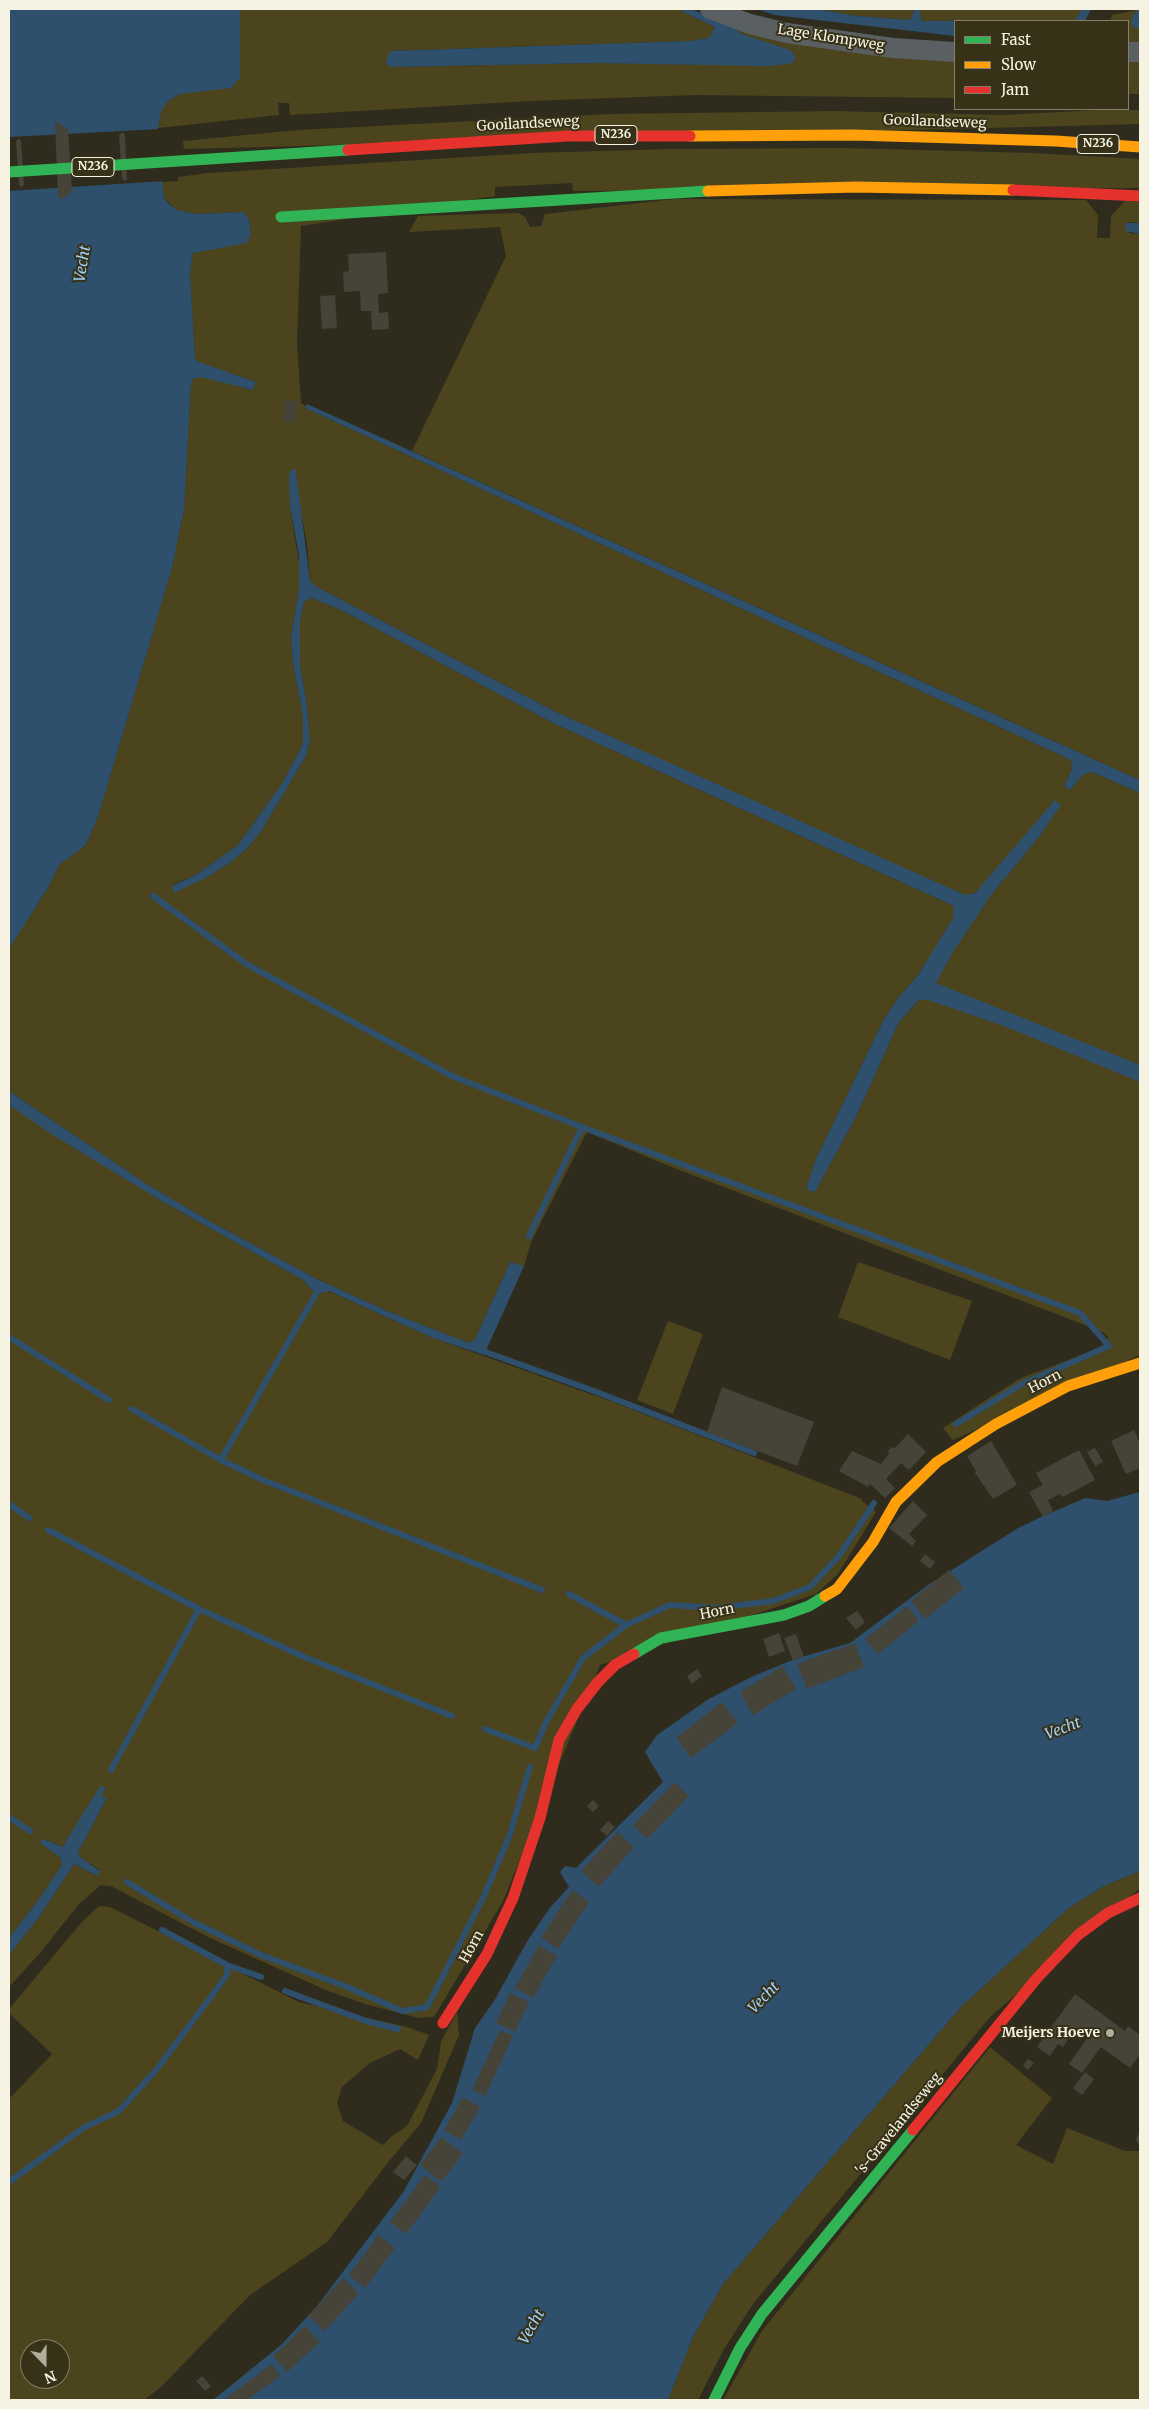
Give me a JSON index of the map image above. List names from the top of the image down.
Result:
{
  "streets": {
    "street": [
      "Lage Klompweg",
      "Gooilandseweg",
      "N236",
      "Horn",
      "'s-Gravelandseweg"
    ]
  },
  "water": ["Vecht"],
  "places": ["Meijers Hoeve"],
  "legend": ["Fast", "Slow", "Jam"],
  "north": "bottom"
}
